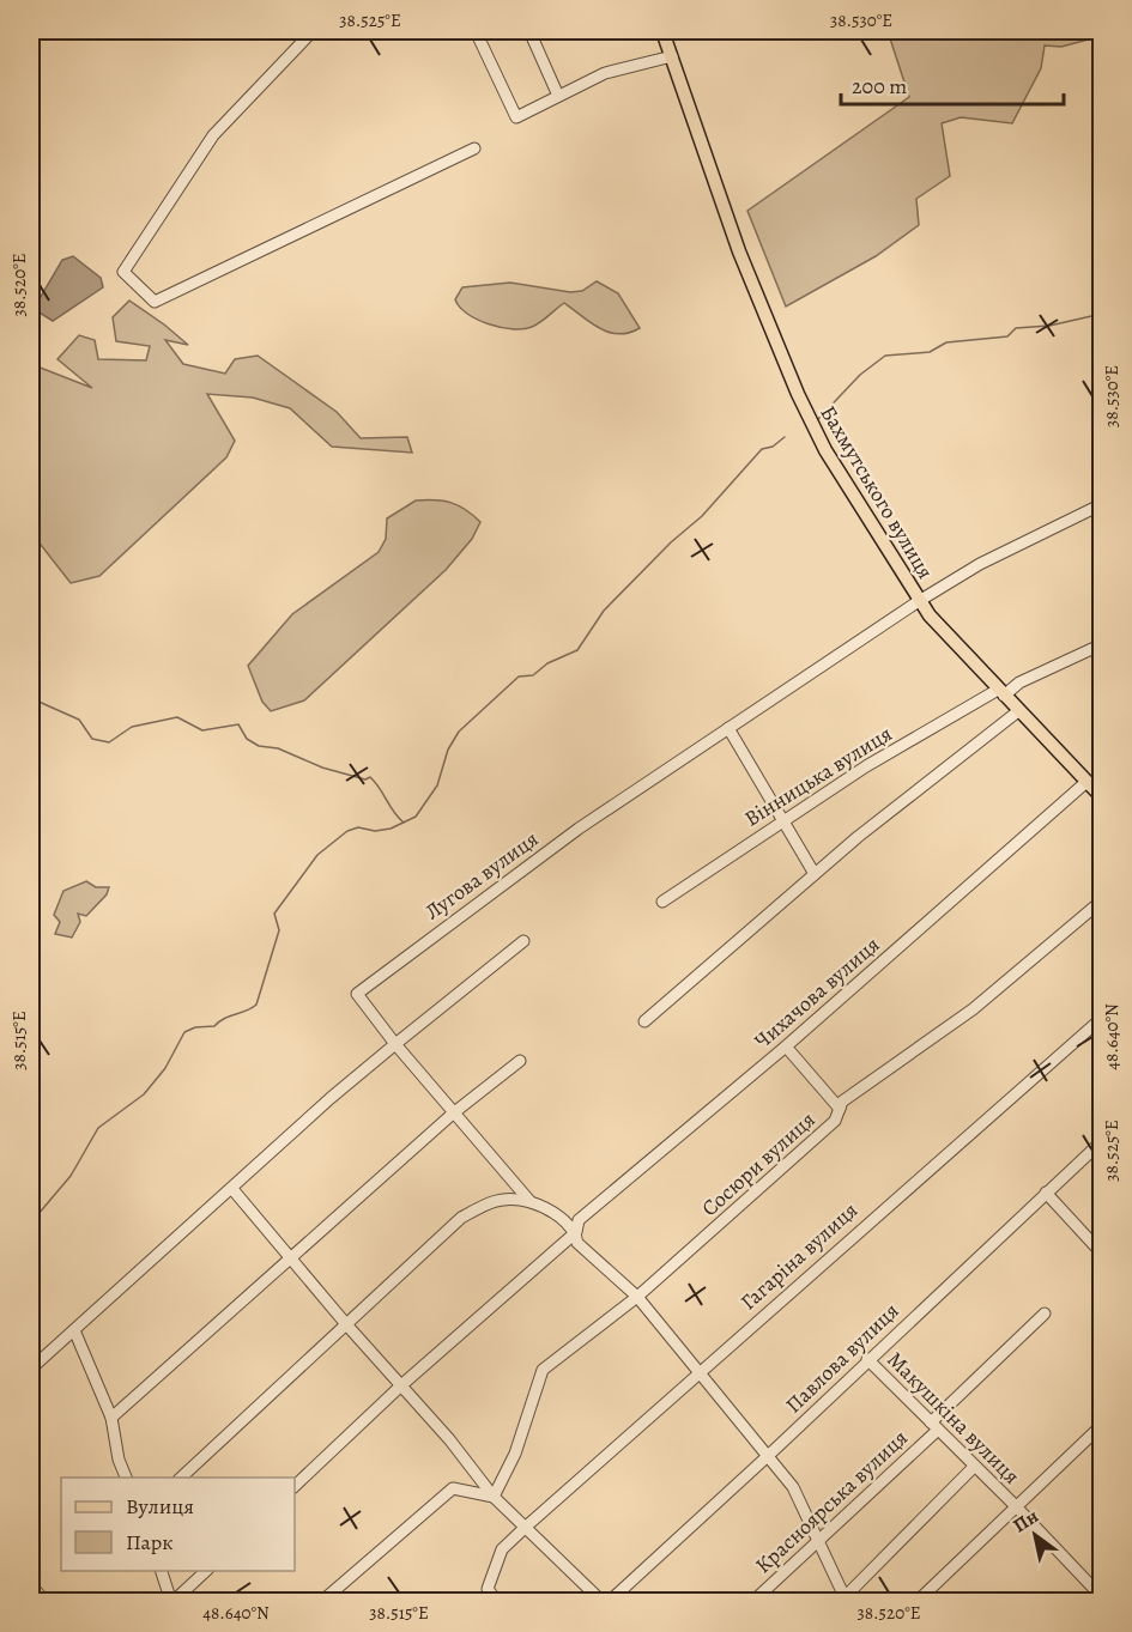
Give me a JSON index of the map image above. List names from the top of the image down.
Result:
{
  "streets": {
    "main road": ["Бахмутського вулиця"],
    "street": [
      "Вінницька вулиця",
      "Лугова вулиця",
      "Чихачова вулиця",
      "Сосюри вулиця",
      "Гагаріна вулиця",
      "Павлова вулиця",
      "Макушкіна вулиця",
      "Красноярська вулиця"
    ]
  },
  "crossings": [
    ["Бахмутського вулиця", "Вінницька вулиця"],
    ["Бахмутського вулиця", "Лугова вулиця"],
    ["Бахмутського вулиця", "Чихачова вулиця"],
    ["Павлова вулиця", "Макушкіна вулиця"],
    ["Макушкіна вулиця", "Красноярська вулиця"]
  ],
  "legend": ["Вулиця", "Парк"],
  "scale_bar": "200 m",
  "north": "top left",
  "coordinates": [
    "38.525°E",
    "38.530°E",
    "38.520°E",
    "48.640°N",
    "38.515°E"
  ]
}
